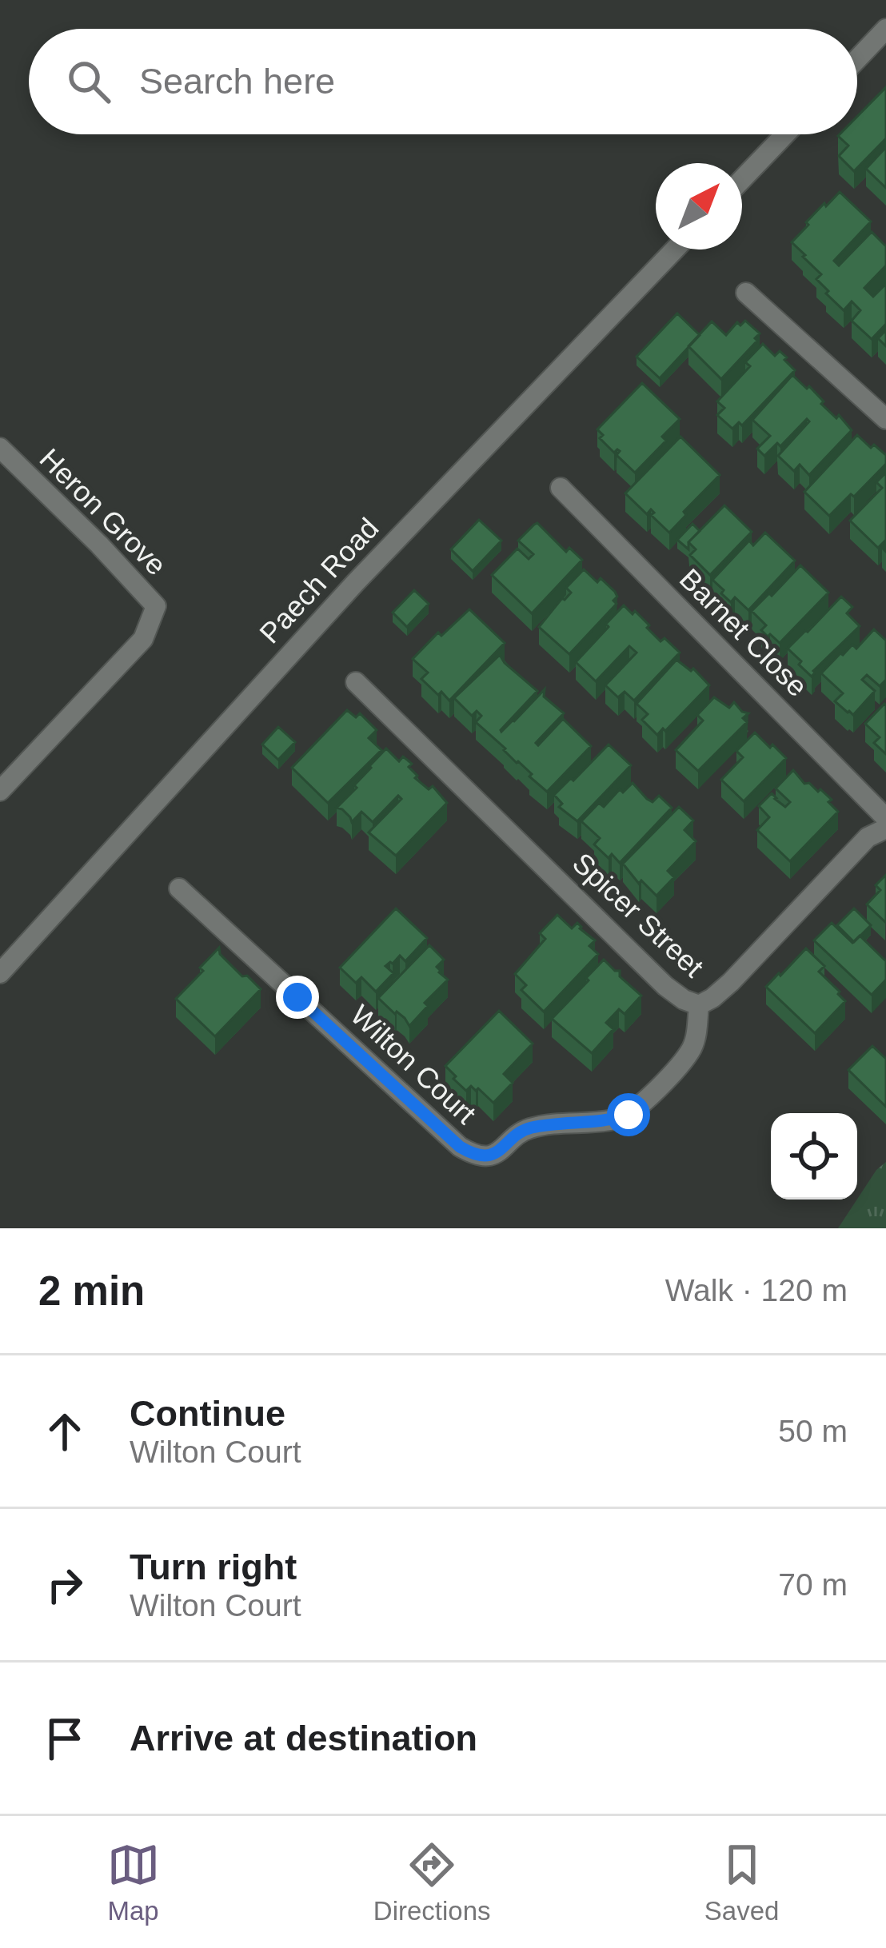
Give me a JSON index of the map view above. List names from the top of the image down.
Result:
{
  "streets": {
    "street": [
      "Heron Grove",
      "Paech Road",
      "Barnet Close",
      "Spicer Street",
      "Wilton Court"
    ]
  },
  "crossings": [
    ["Spicer Street", "Wilton Court"]
  ],
  "north": "top right",
  "page": {
    "search": "Search here",
    "heading": ["2 min", "Walk · 120 m"],
    "list": [
      ["Continue", "Wilton Court", "50 m"],
      ["Turn right", "Wilton Court", "70 m"],
      "Arrive at destination"
    ],
    "nav": ["Map", "Directions", "Saved"]
  }
}
